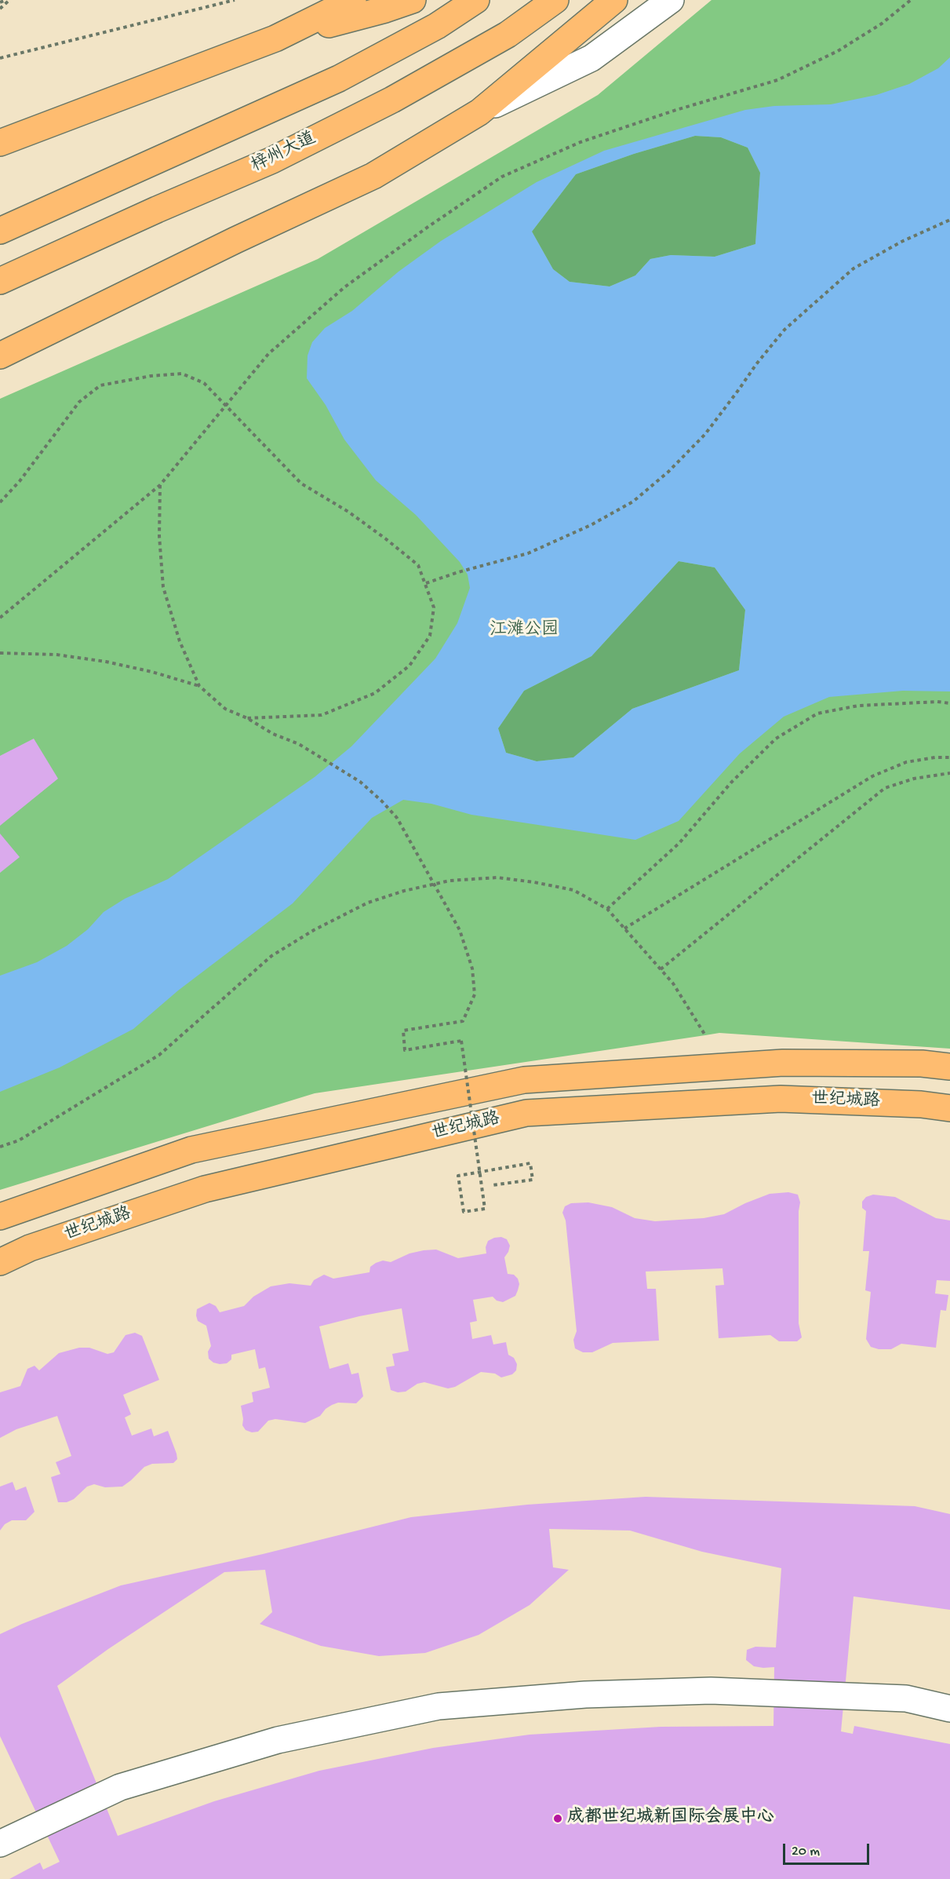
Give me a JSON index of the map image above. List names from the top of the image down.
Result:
{
  "streets": {
    "main road": ["梓州大道", "世纪城路"]
  },
  "parks": ["江滩公园"],
  "places": ["成都世纪城新国际会展中心"],
  "scale_bar": "20 m"
}
